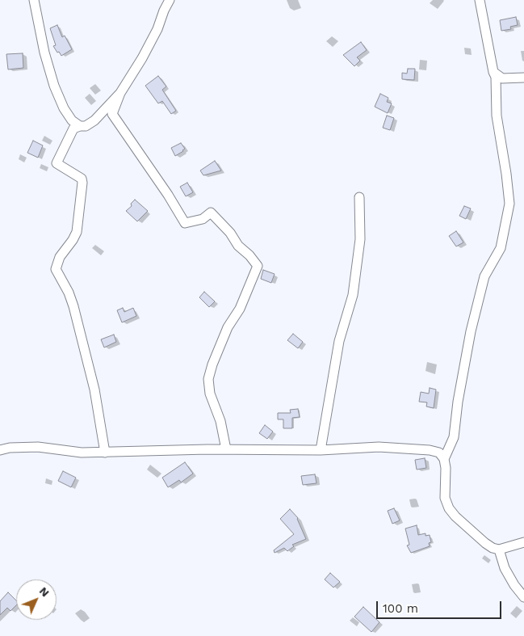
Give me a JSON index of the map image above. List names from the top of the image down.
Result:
{
  "scale_bar": "100 m",
  "north": "top right"
}
